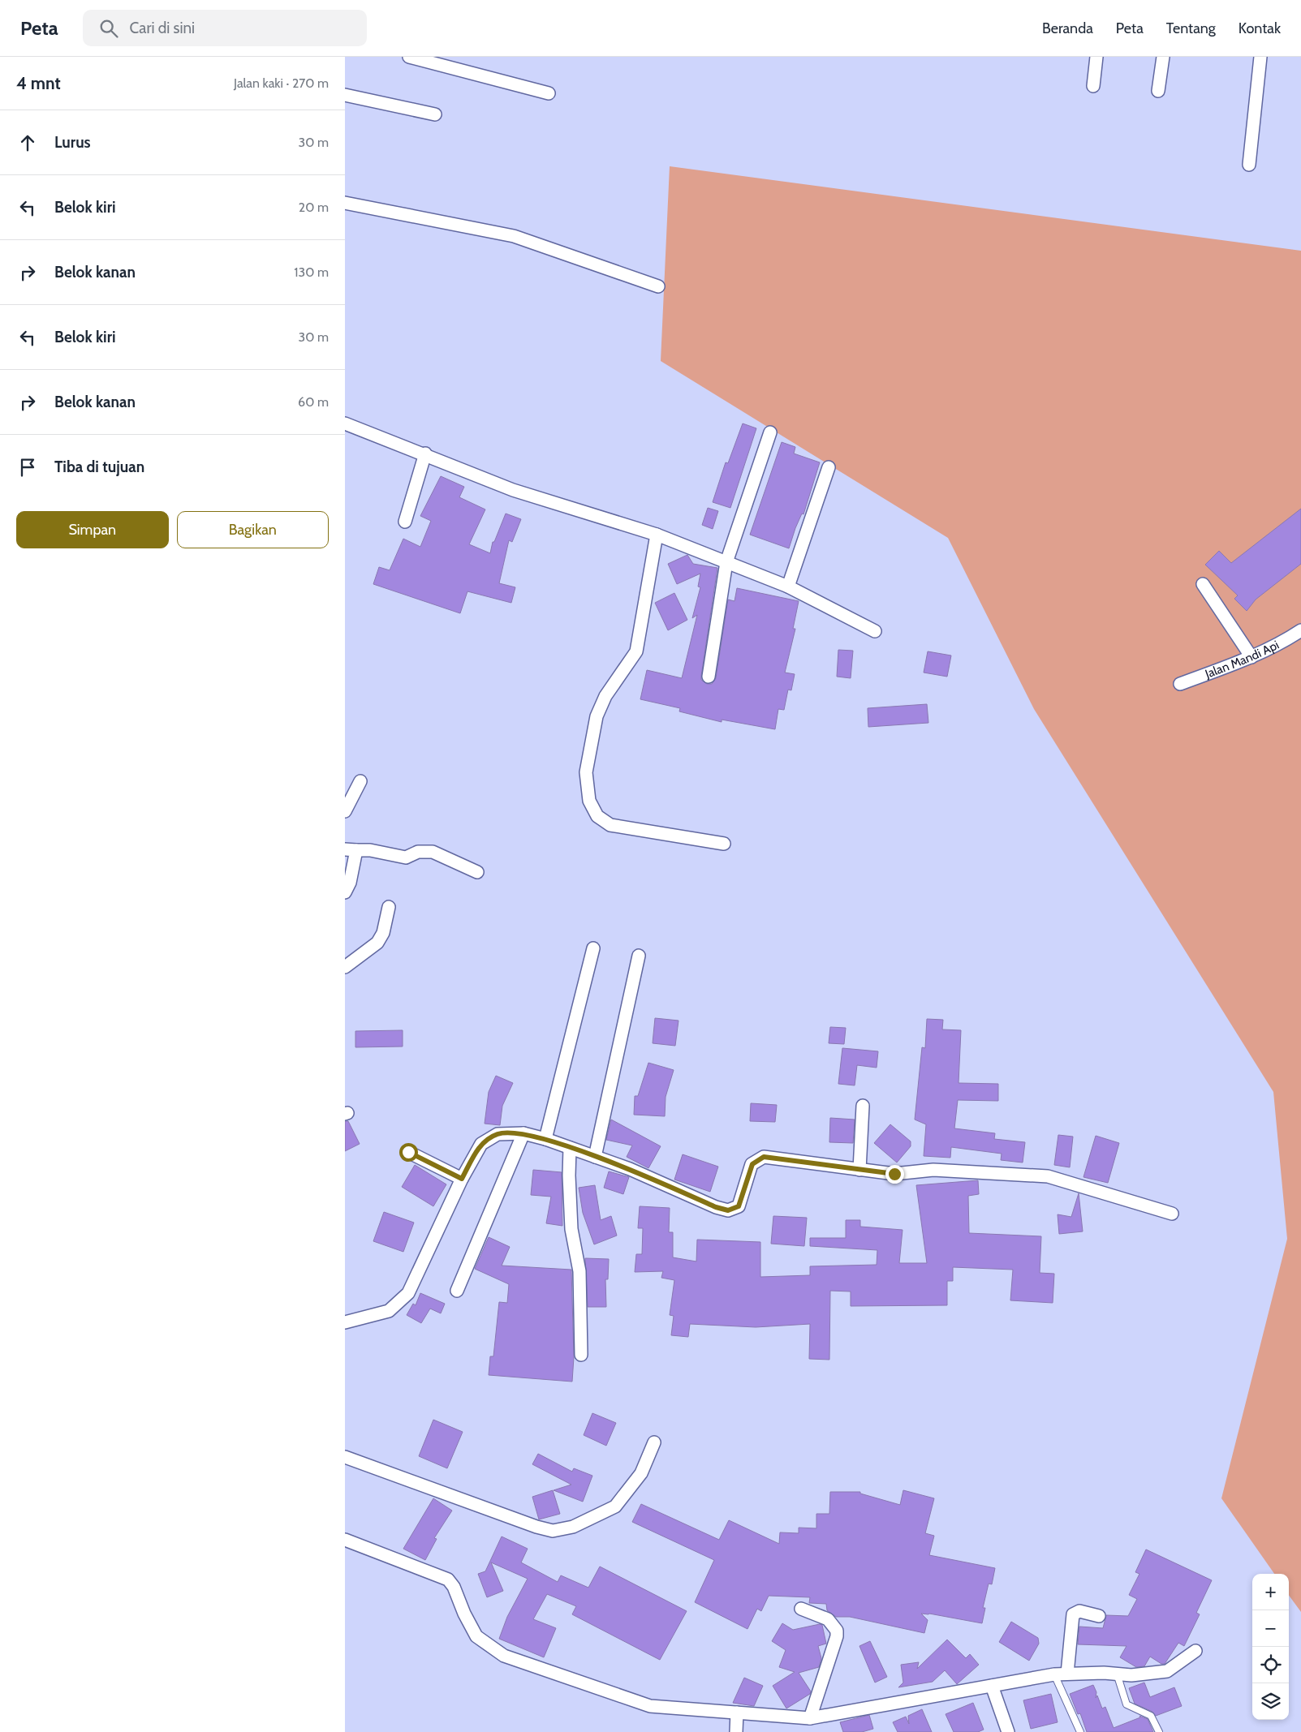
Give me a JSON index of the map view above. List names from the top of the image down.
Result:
{
  "streets": {
    "street": ["Jalan Mandi Api"]
  },
  "page": {
    "header": "Peta",
    "search": "Cari di sini",
    "nav": [
      "Beranda",
      "Peta",
      "Tentang",
      "Kontak"
    ],
    "heading": ["4 mnt", "Jalan kaki · 270 m"],
    "list": [
      ["Lurus", "30 m"],
      ["Belok kiri", "20 m"],
      ["Belok kanan", "130 m"],
      ["Belok kiri", "30 m"],
      ["Belok kanan", "60 m"],
      "Tiba di tujuan"
    ],
    "buttons": ["Simpan", "Bagikan"],
    "map_buttons": ["+", "−"]
  }
}
